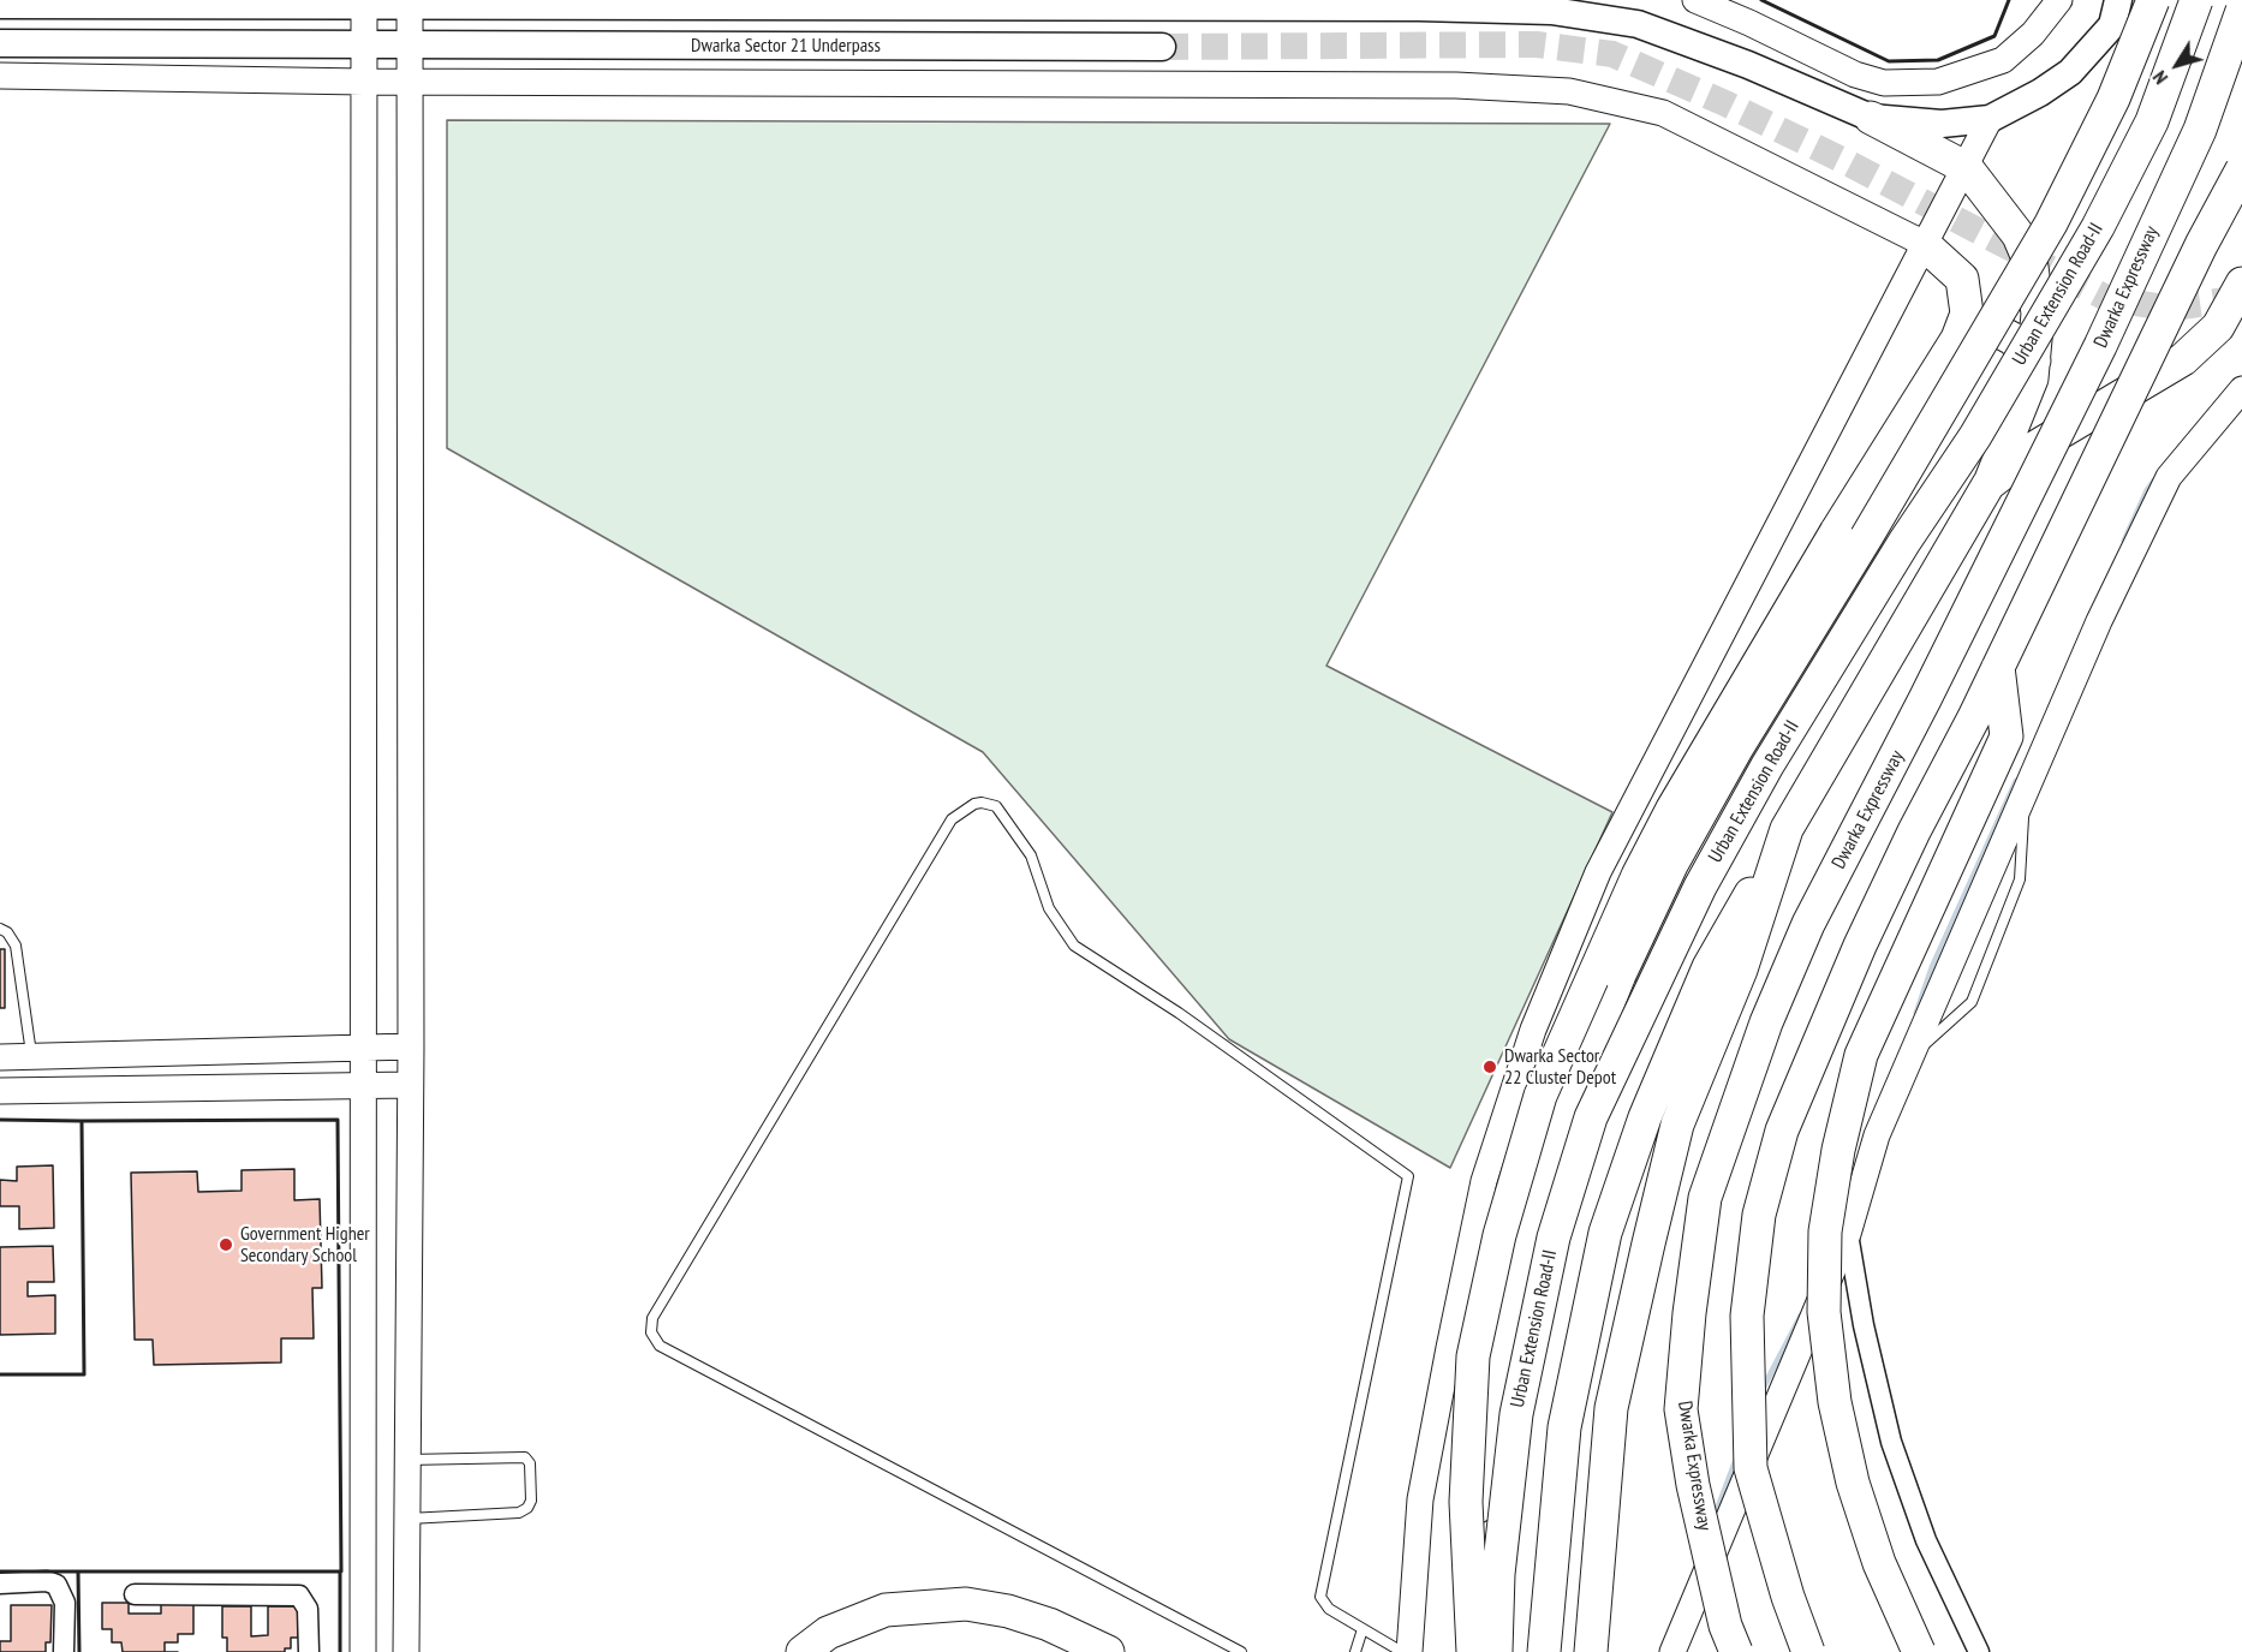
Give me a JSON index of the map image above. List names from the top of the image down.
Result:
{
  "streets": {
    "highway": ["Dwarka Expressway", "Urban Extension Road-II"],
    "main road": ["Dwarka Sector 21 Underpass"]
  },
  "places": ["Dwarka Sector 22 Cluster Depot", "Government Higher Secondary School"],
  "north": "bottom left"
}
